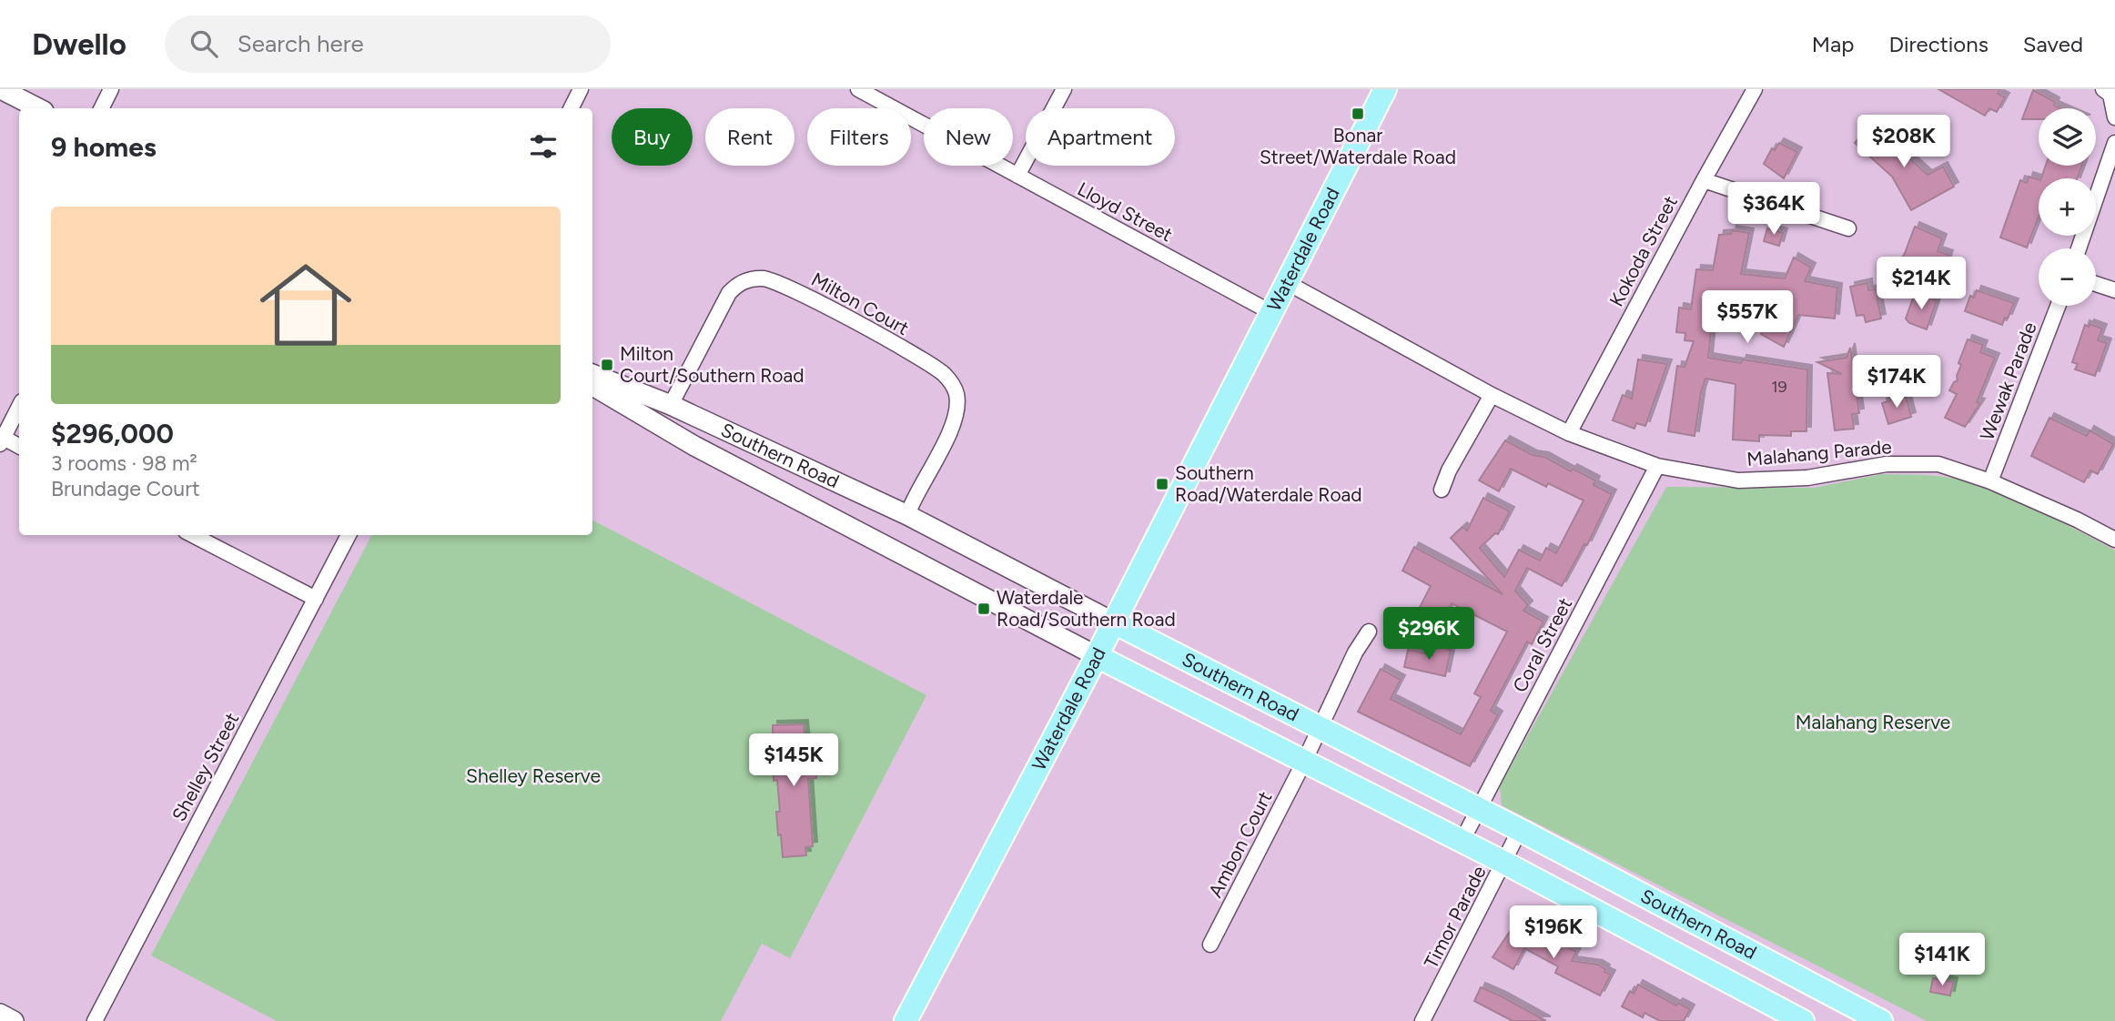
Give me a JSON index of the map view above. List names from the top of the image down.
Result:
{
  "streets": {
    "main road": ["Waterdale Road", "Southern Road"],
    "street": [
      "Lloyd Street",
      "Kokoda Street",
      "Milton Court",
      "Wewak Parade",
      "Malahang Parade",
      "Coral Street",
      "Shelley Street",
      "Ambon Court",
      "Timor Parade"
    ]
  },
  "crossings": [
    ["Lloyd Street", "Waterdale Road"],
    ["Waterdale Road", "Malahang Parade"],
    ["Waterdale Road", "Southern Road"],
    ["Kokoda Street", "Malahang Parade"],
    ["Milton Court", "Southern Road"],
    ["Wewak Parade", "Malahang Parade"],
    ["Malahang Parade", "Coral Street"],
    ["Southern Road", "Coral Street"],
    ["Southern Road", "Ambon Court"],
    ["Southern Road", "Timor Parade"]
  ],
  "parks": ["Malahang Reserve", "Shelley Reserve"],
  "places": {
    "transit": [
      "Bonar Street/Waterdale Road",
      "Milton Court/Southern Road",
      "Southern Road/Waterdale Road",
      "Waterdale Road/Southern Road"
    ]
  },
  "house_numbers": ["19"],
  "page": {
    "header": "Dwello",
    "search": "Search here",
    "nav": ["Map", "Directions", "Saved"],
    "map_buttons": ["+", "−"],
    "chip": [
      "Buy",
      "Rent",
      "Filters",
      "New",
      "Apartment"
    ],
    "heading": "9 homes",
    "price": [
      "$208K",
      "$364K",
      "$214K",
      "$557K",
      "$174K",
      "$296K",
      "$145K",
      "$196K",
      "$141K"
    ],
    "list": [
      {
        "name": "$296,000",
        "note": "3 rooms · 98 m² · Brundage Court"
      }
    ]
  }
}
